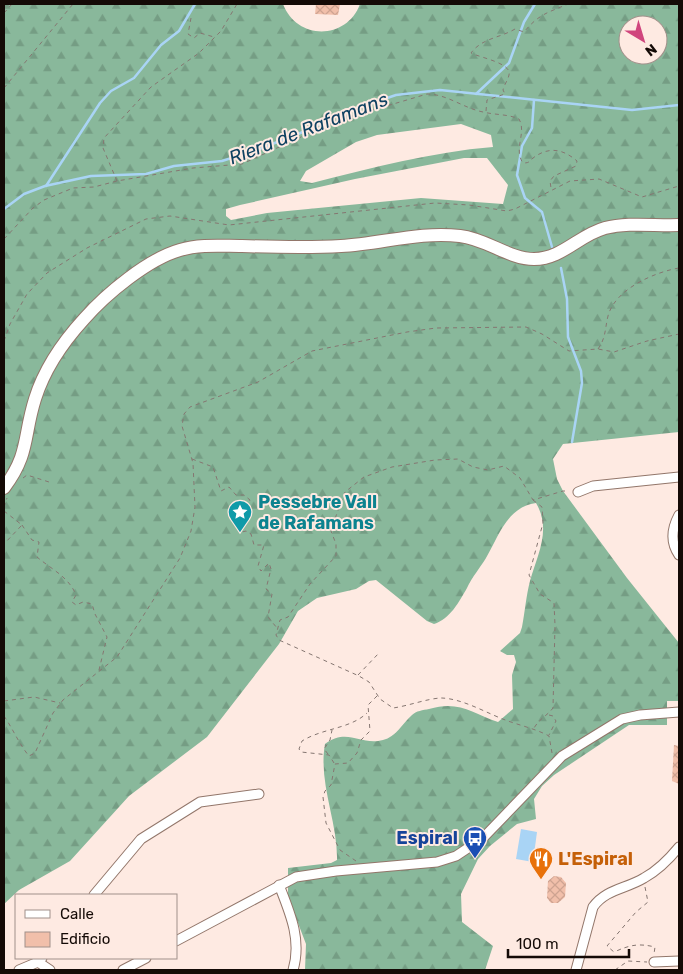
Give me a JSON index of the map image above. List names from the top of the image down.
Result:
{
  "water": ["Riera de Rafamans"],
  "places": {
    "place": ["Pessebre Vall de Rafamans"],
    "bus stop": ["Espiral"],
    "restaurant": ["L'Espiral"]
  },
  "legend": ["Calle", "Edificio"],
  "scale_bar": "100 m",
  "north": "bottom right"
}
